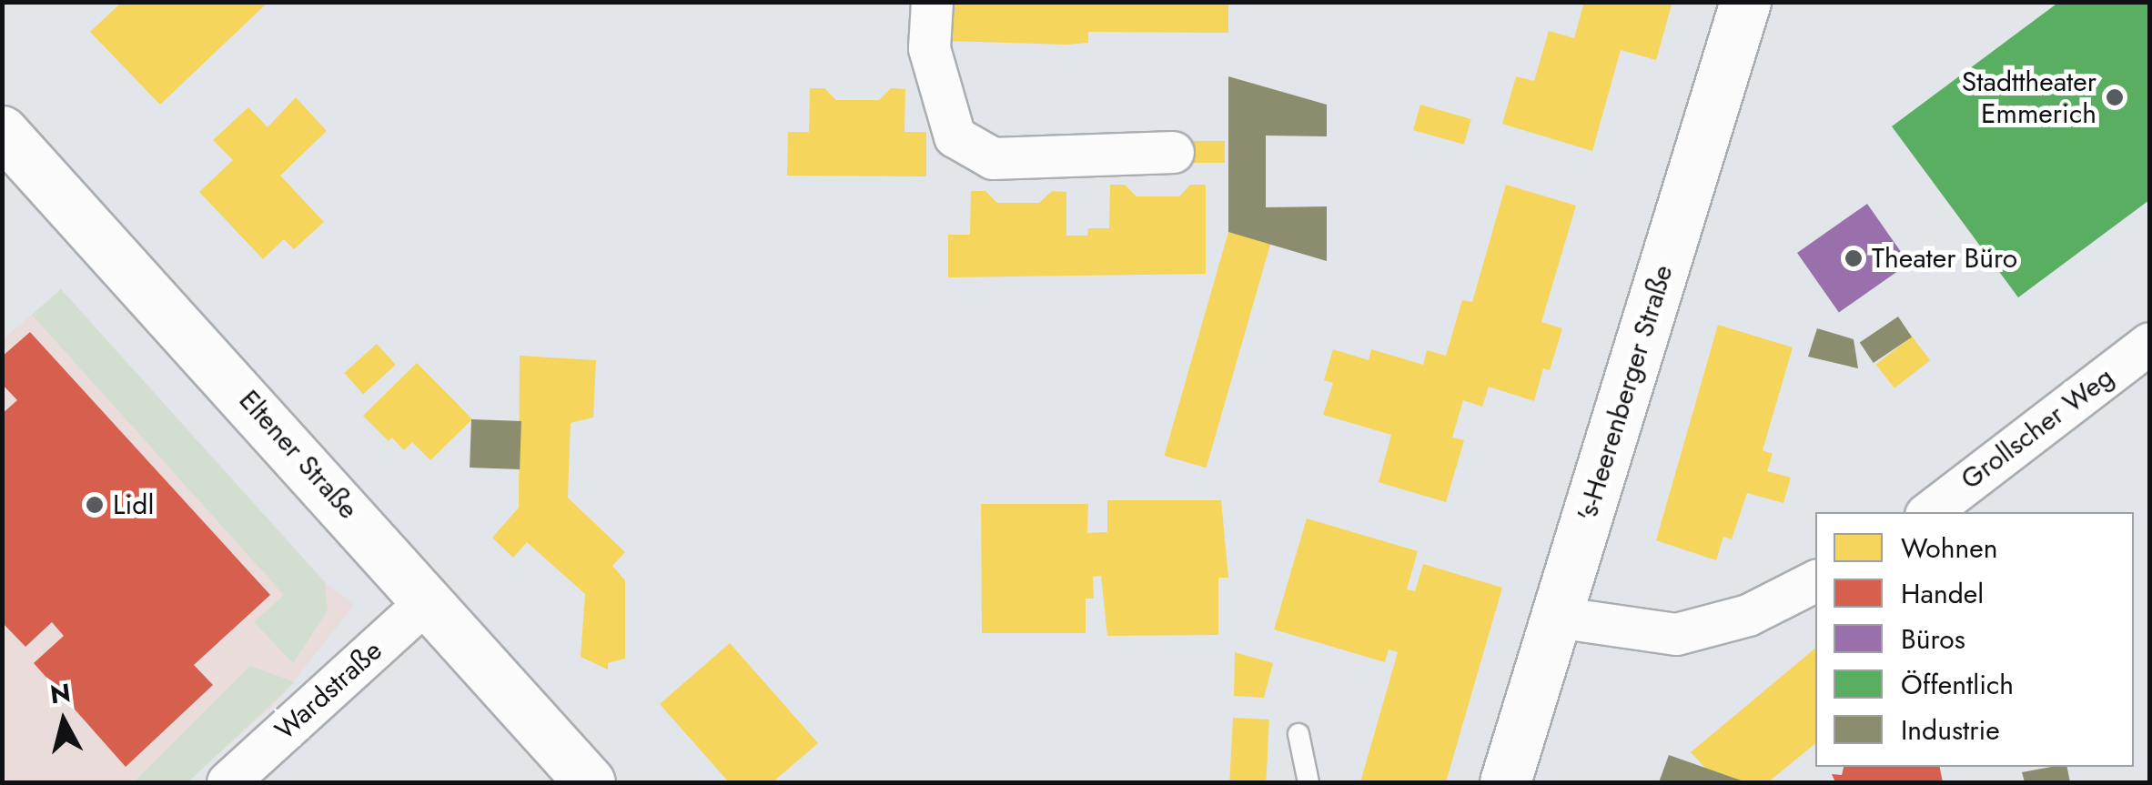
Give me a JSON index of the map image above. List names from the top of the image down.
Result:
{
  "streets": {
    "main road": ["'s-Heerenberger Straße", "Eltener Straße"],
    "street": ["Grollscher Weg", "Wardstraße"]
  },
  "crossings": [
    ["Eltener Straße", "Wardstraße"]
  ],
  "places": ["Stadttheater Emmerich", "Theater Büro", "Lidl"],
  "legend": [
    "Wohnen",
    "Handel",
    "Büros",
    "Öffentlich",
    "Industrie"
  ],
  "north": "top"
}
